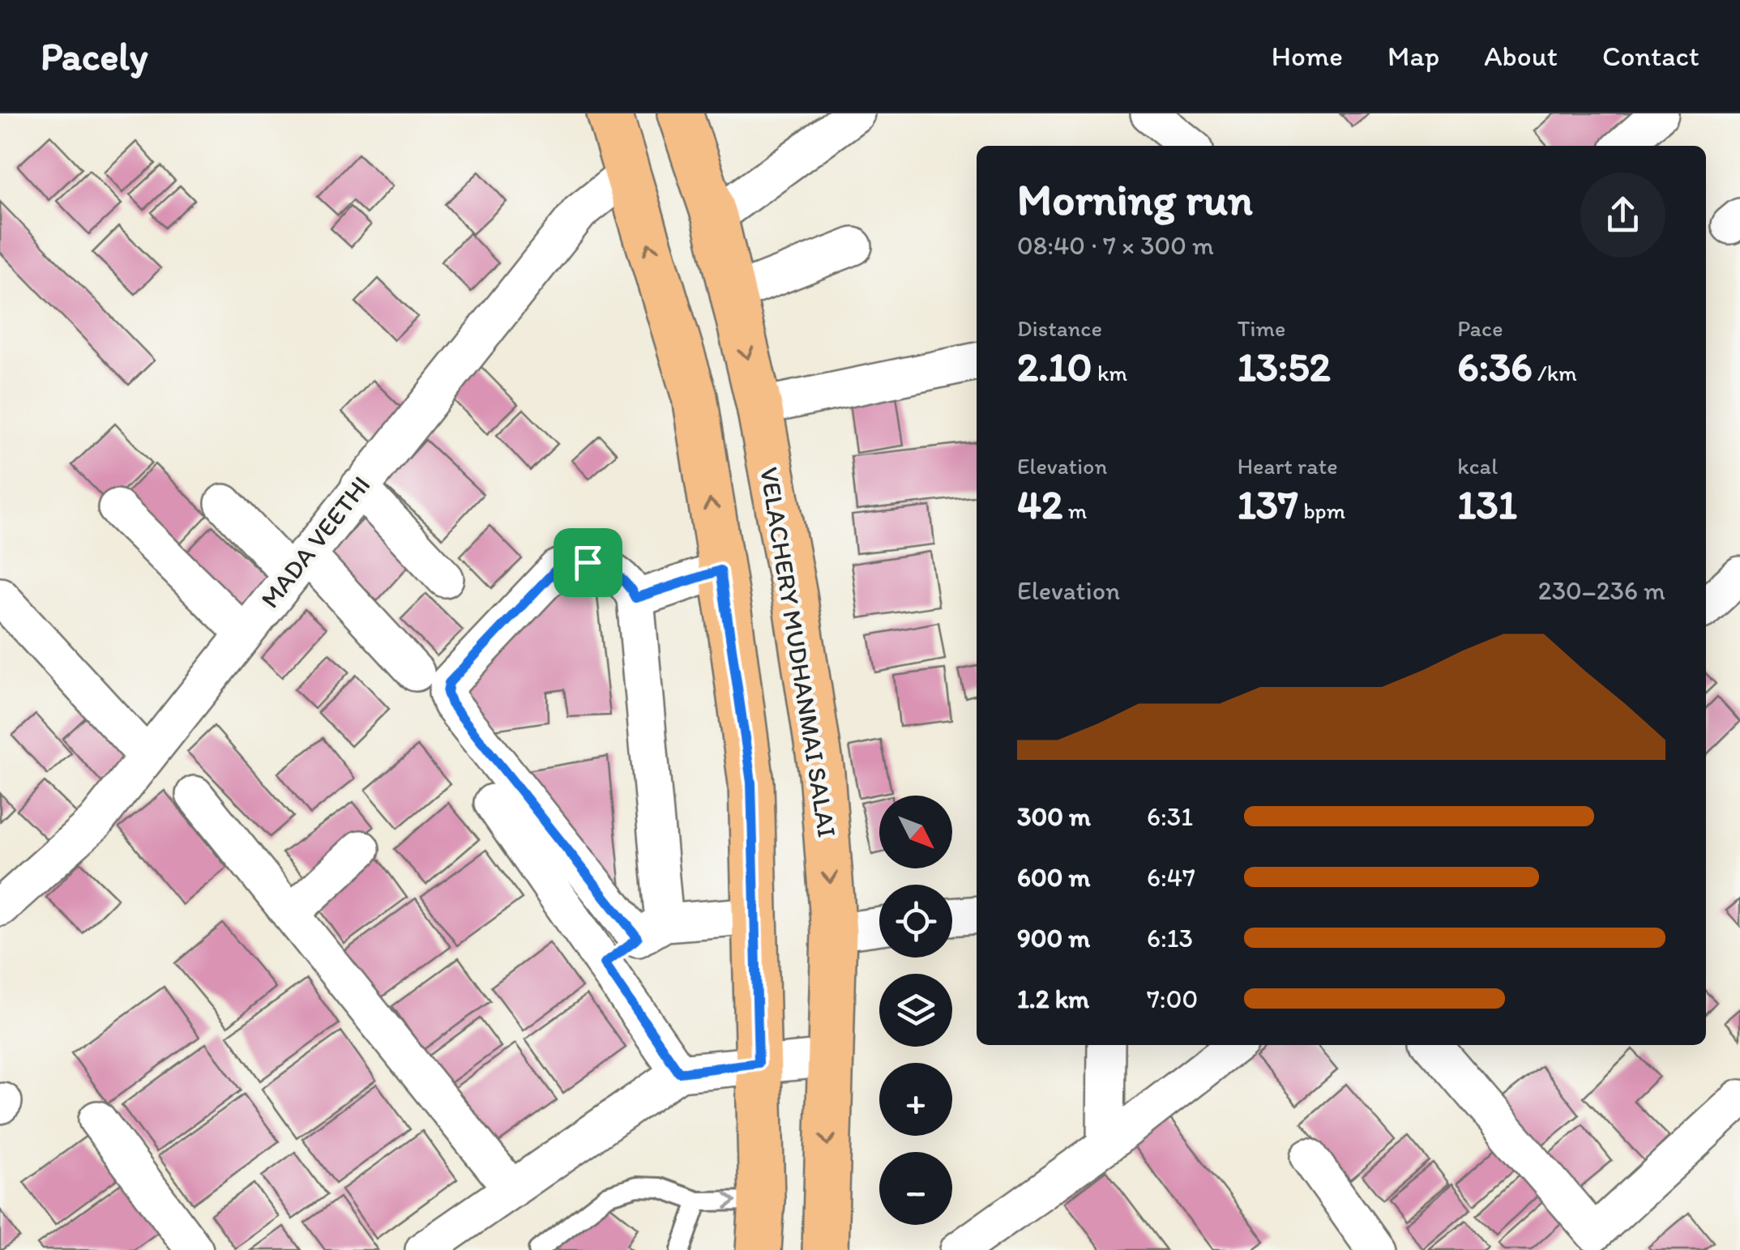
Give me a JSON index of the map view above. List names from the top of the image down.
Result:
{
  "streets": {
    "main road": ["VELACHERY MUDHANMAI SALAI"],
    "street": ["MADA VEETHI"]
  },
  "north": "bottom right",
  "page": {
    "header": "Pacely",
    "nav": [
      "Home",
      "Map",
      "About",
      "Contact"
    ],
    "heading": ["Morning run", "08:40 · 7 × 300 m"],
    "stats": [
      ["Distance", "2.10 km"],
      ["Time", "13:52"],
      ["Pace", "6:36 /km"],
      ["Elevation", "42 m"],
      ["Heart rate", "137 bpm"],
      ["kcal", "131"]
    ],
    "chart": ["Elevation", "230–236 m"],
    "list": [
      {
        "name": "300 m",
        "note": "6:31"
      },
      {
        "name": "600 m",
        "note": "6:47"
      },
      {
        "name": "900 m",
        "note": "6:13"
      },
      {
        "name": "1.2 km",
        "note": "7:00"
      }
    ],
    "map_buttons": ["+", "−"]
  }
}
